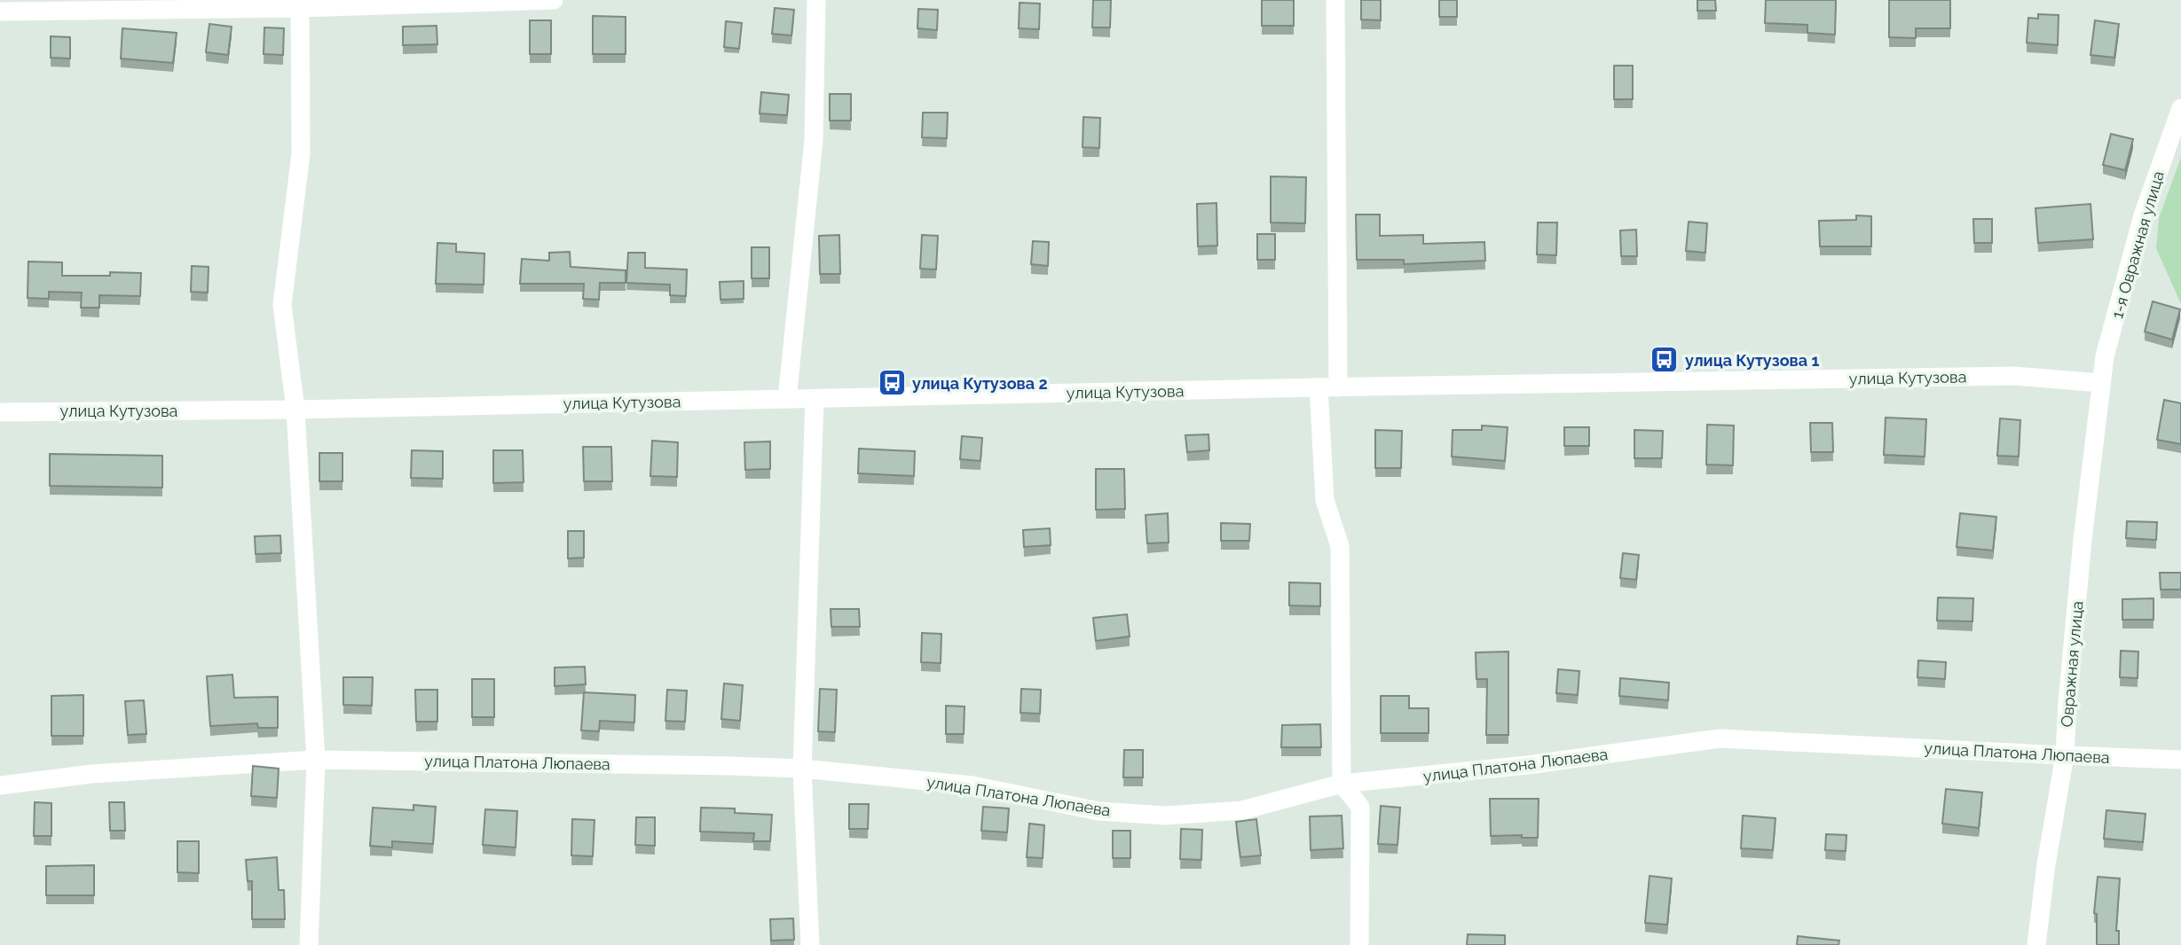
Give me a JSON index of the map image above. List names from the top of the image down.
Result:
{
  "streets": {
    "street": [
      "1-я Овражная улица",
      "улица Кутузова",
      "Овражная улица",
      "улица Платона Люпаева"
    ]
  },
  "crossings": [
    ["1-я Овражная улица", "улица Кутузова"],
    ["1-я Овражная улица", "Овражная улица"],
    ["улица Кутузова", "Овражная улица"],
    ["Овражная улица", "улица Платона Люпаева"]
  ],
  "places": {
    "bus stop": ["улица Кутузова 1", "улица Кутузова 2"]
  }
}
